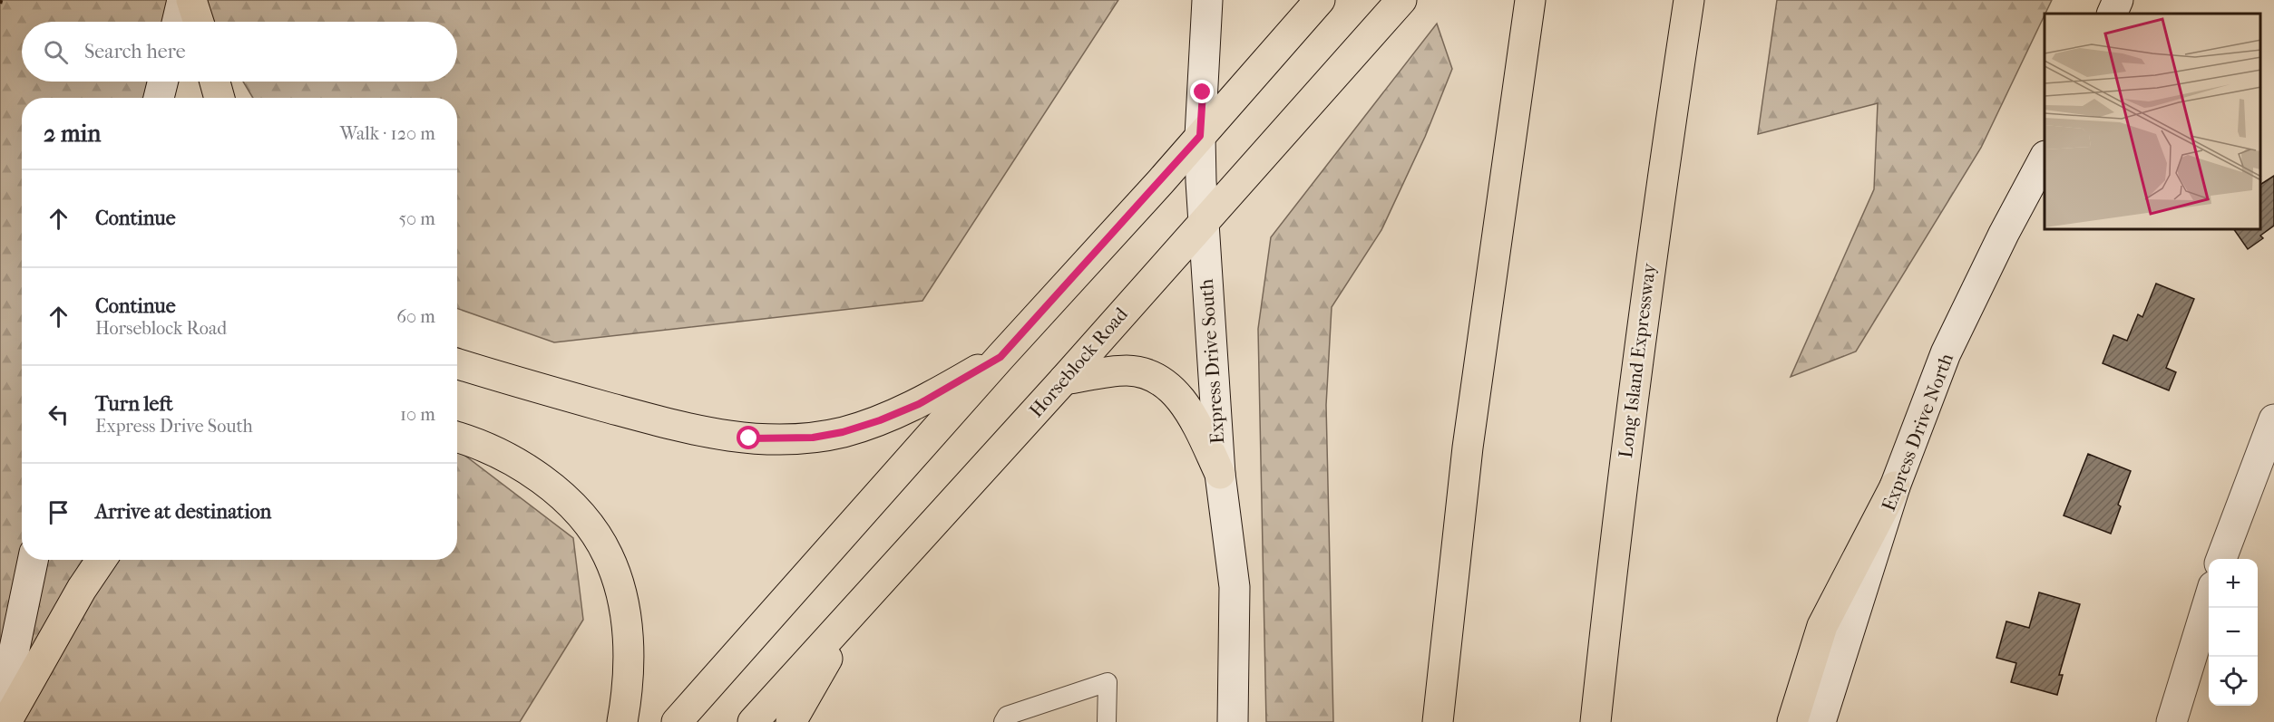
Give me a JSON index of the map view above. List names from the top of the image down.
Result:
{
  "streets": {
    "main road": [
      "Long Island Expressway",
      "Express Drive South",
      "Horseblock Road",
      "Express Drive North"
    ]
  },
  "crossings": [
    ["Express Drive South", "Horseblock Road"]
  ],
  "page": {
    "search": "Search here",
    "heading": ["2 min", "Walk · 120 m"],
    "list": [
      ["Continue", "50 m"],
      ["Continue", "Horseblock Road", "60 m"],
      ["Turn left", "Express Drive South", "10 m"],
      "Arrive at destination"
    ],
    "map_buttons": ["+", "−"]
  }
}
